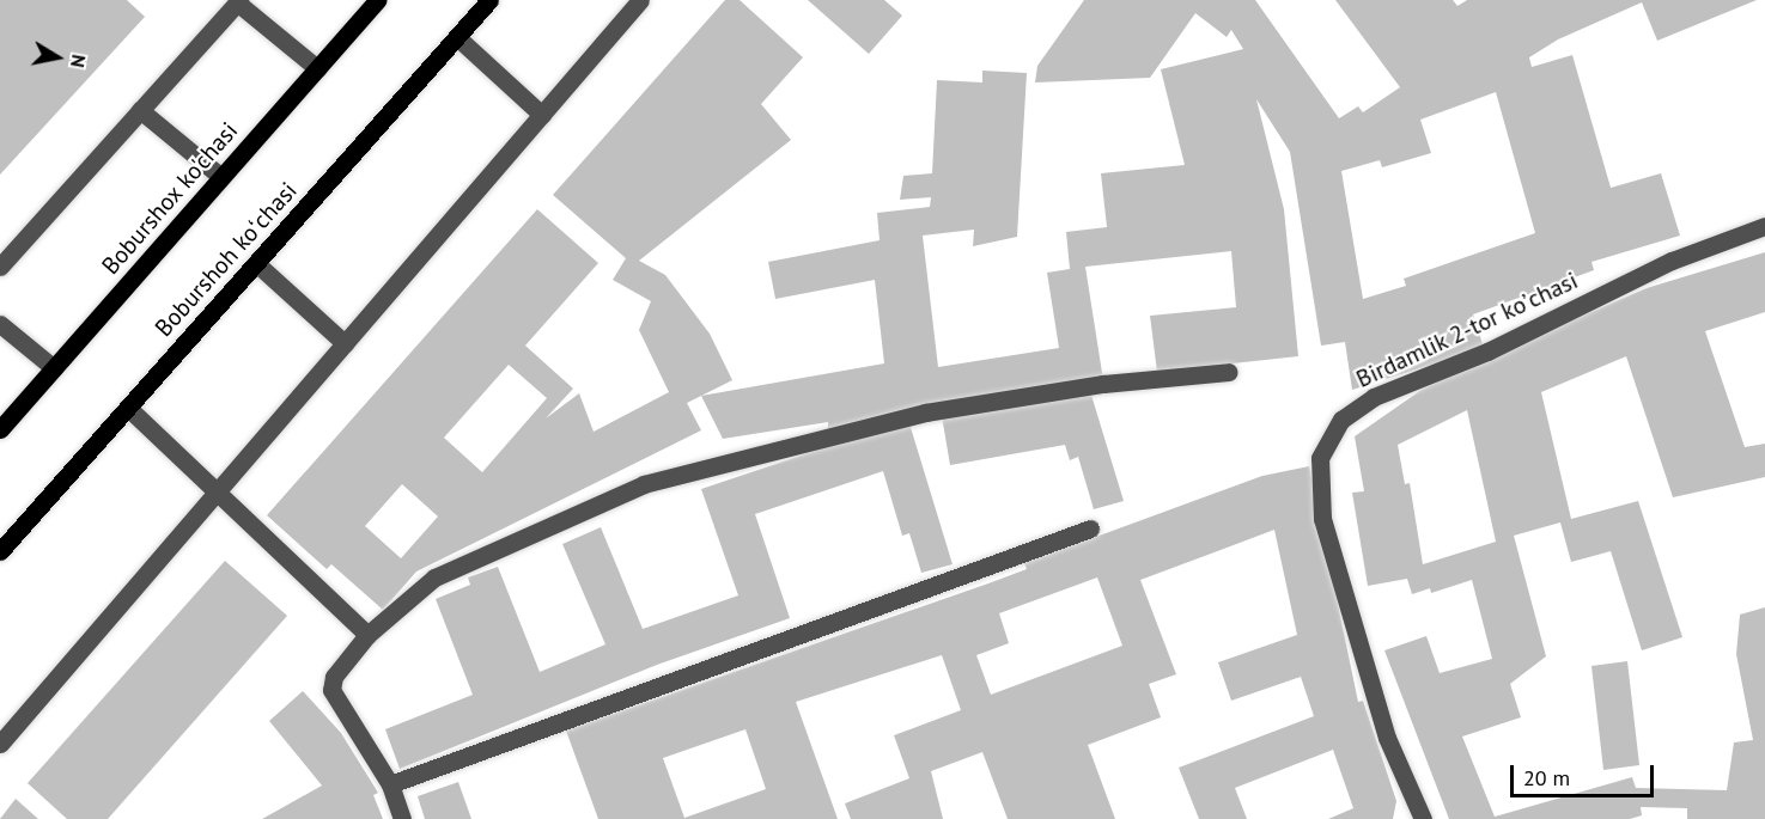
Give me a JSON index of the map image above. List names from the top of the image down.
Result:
{
  "streets": {
    "main road": ["Boburshox ko'chasi", "Boburshoh koʻchasi"],
    "street": ["Birdamlik 2-tor koʼchasi"]
  },
  "scale_bar": "20 m",
  "north": "right"
}
